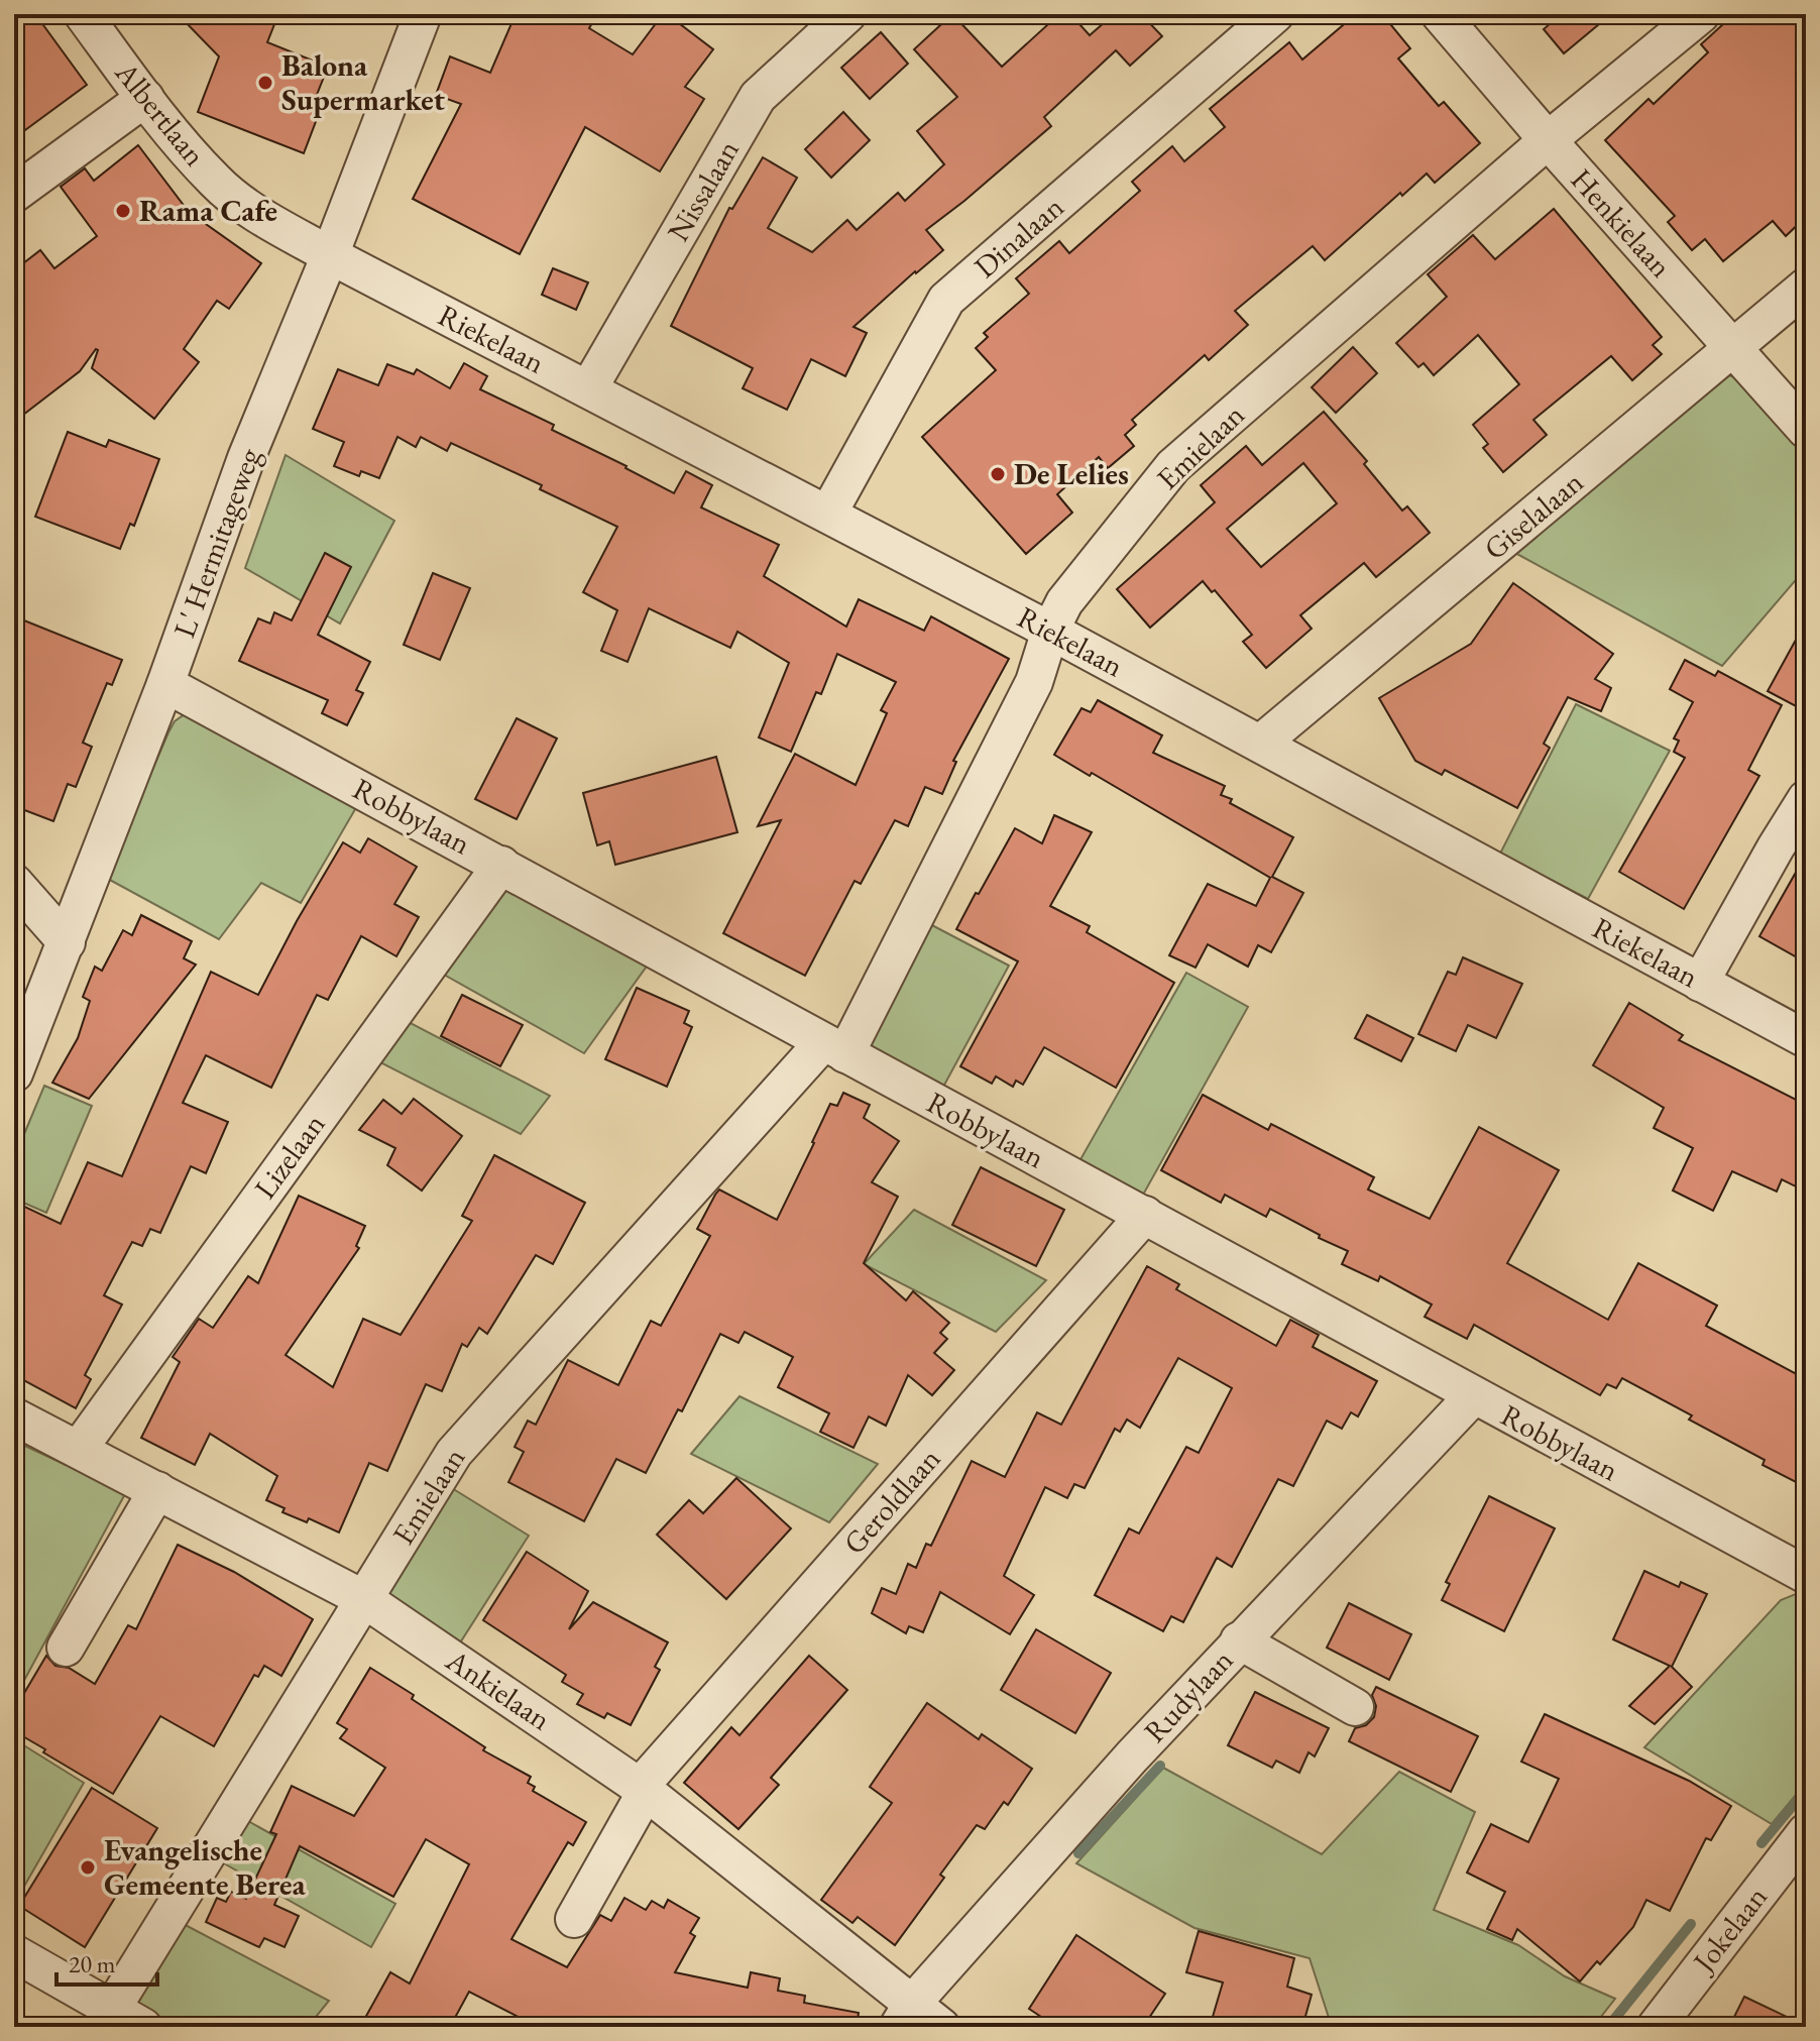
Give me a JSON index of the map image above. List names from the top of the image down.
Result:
{
  "streets": {
    "street": [
      "Albertlaan",
      "Nissalaan",
      "Henkielaan",
      "Dinalaan",
      "Riekelaan",
      "Emielaan",
      "Giselalaan",
      "L' Hermitageweg",
      "Robbylaan",
      "Lizelaan",
      "Geroldlaan",
      "Ankielaan",
      "Rudylaan",
      "Jokelaan"
    ]
  },
  "crossings": [
    ["Albertlaan", "Riekelaan"],
    ["Albertlaan", "L' Hermitageweg"],
    ["Nissalaan", "Riekelaan"],
    ["Henkielaan", "Emielaan"],
    ["Henkielaan", "Giselalaan"],
    ["Dinalaan", "Riekelaan"],
    ["Riekelaan", "Emielaan"],
    ["Riekelaan", "Giselalaan"],
    ["Riekelaan", "L' Hermitageweg"],
    ["Emielaan", "Robbylaan"],
    ["Emielaan", "Ankielaan"],
    ["L' Hermitageweg", "Robbylaan"],
    ["Robbylaan", "Lizelaan"],
    ["Robbylaan", "Geroldlaan"],
    ["Robbylaan", "Rudylaan"],
    ["Lizelaan", "Ankielaan"],
    ["Geroldlaan", "Ankielaan"],
    ["Ankielaan", "Rudylaan"]
  ],
  "places": [
    "Balona Supermarket",
    "Rama Cafe",
    "De Lelies",
    "Evangelische Gemeente Berea"
  ],
  "scale_bar": "20 m"
}
